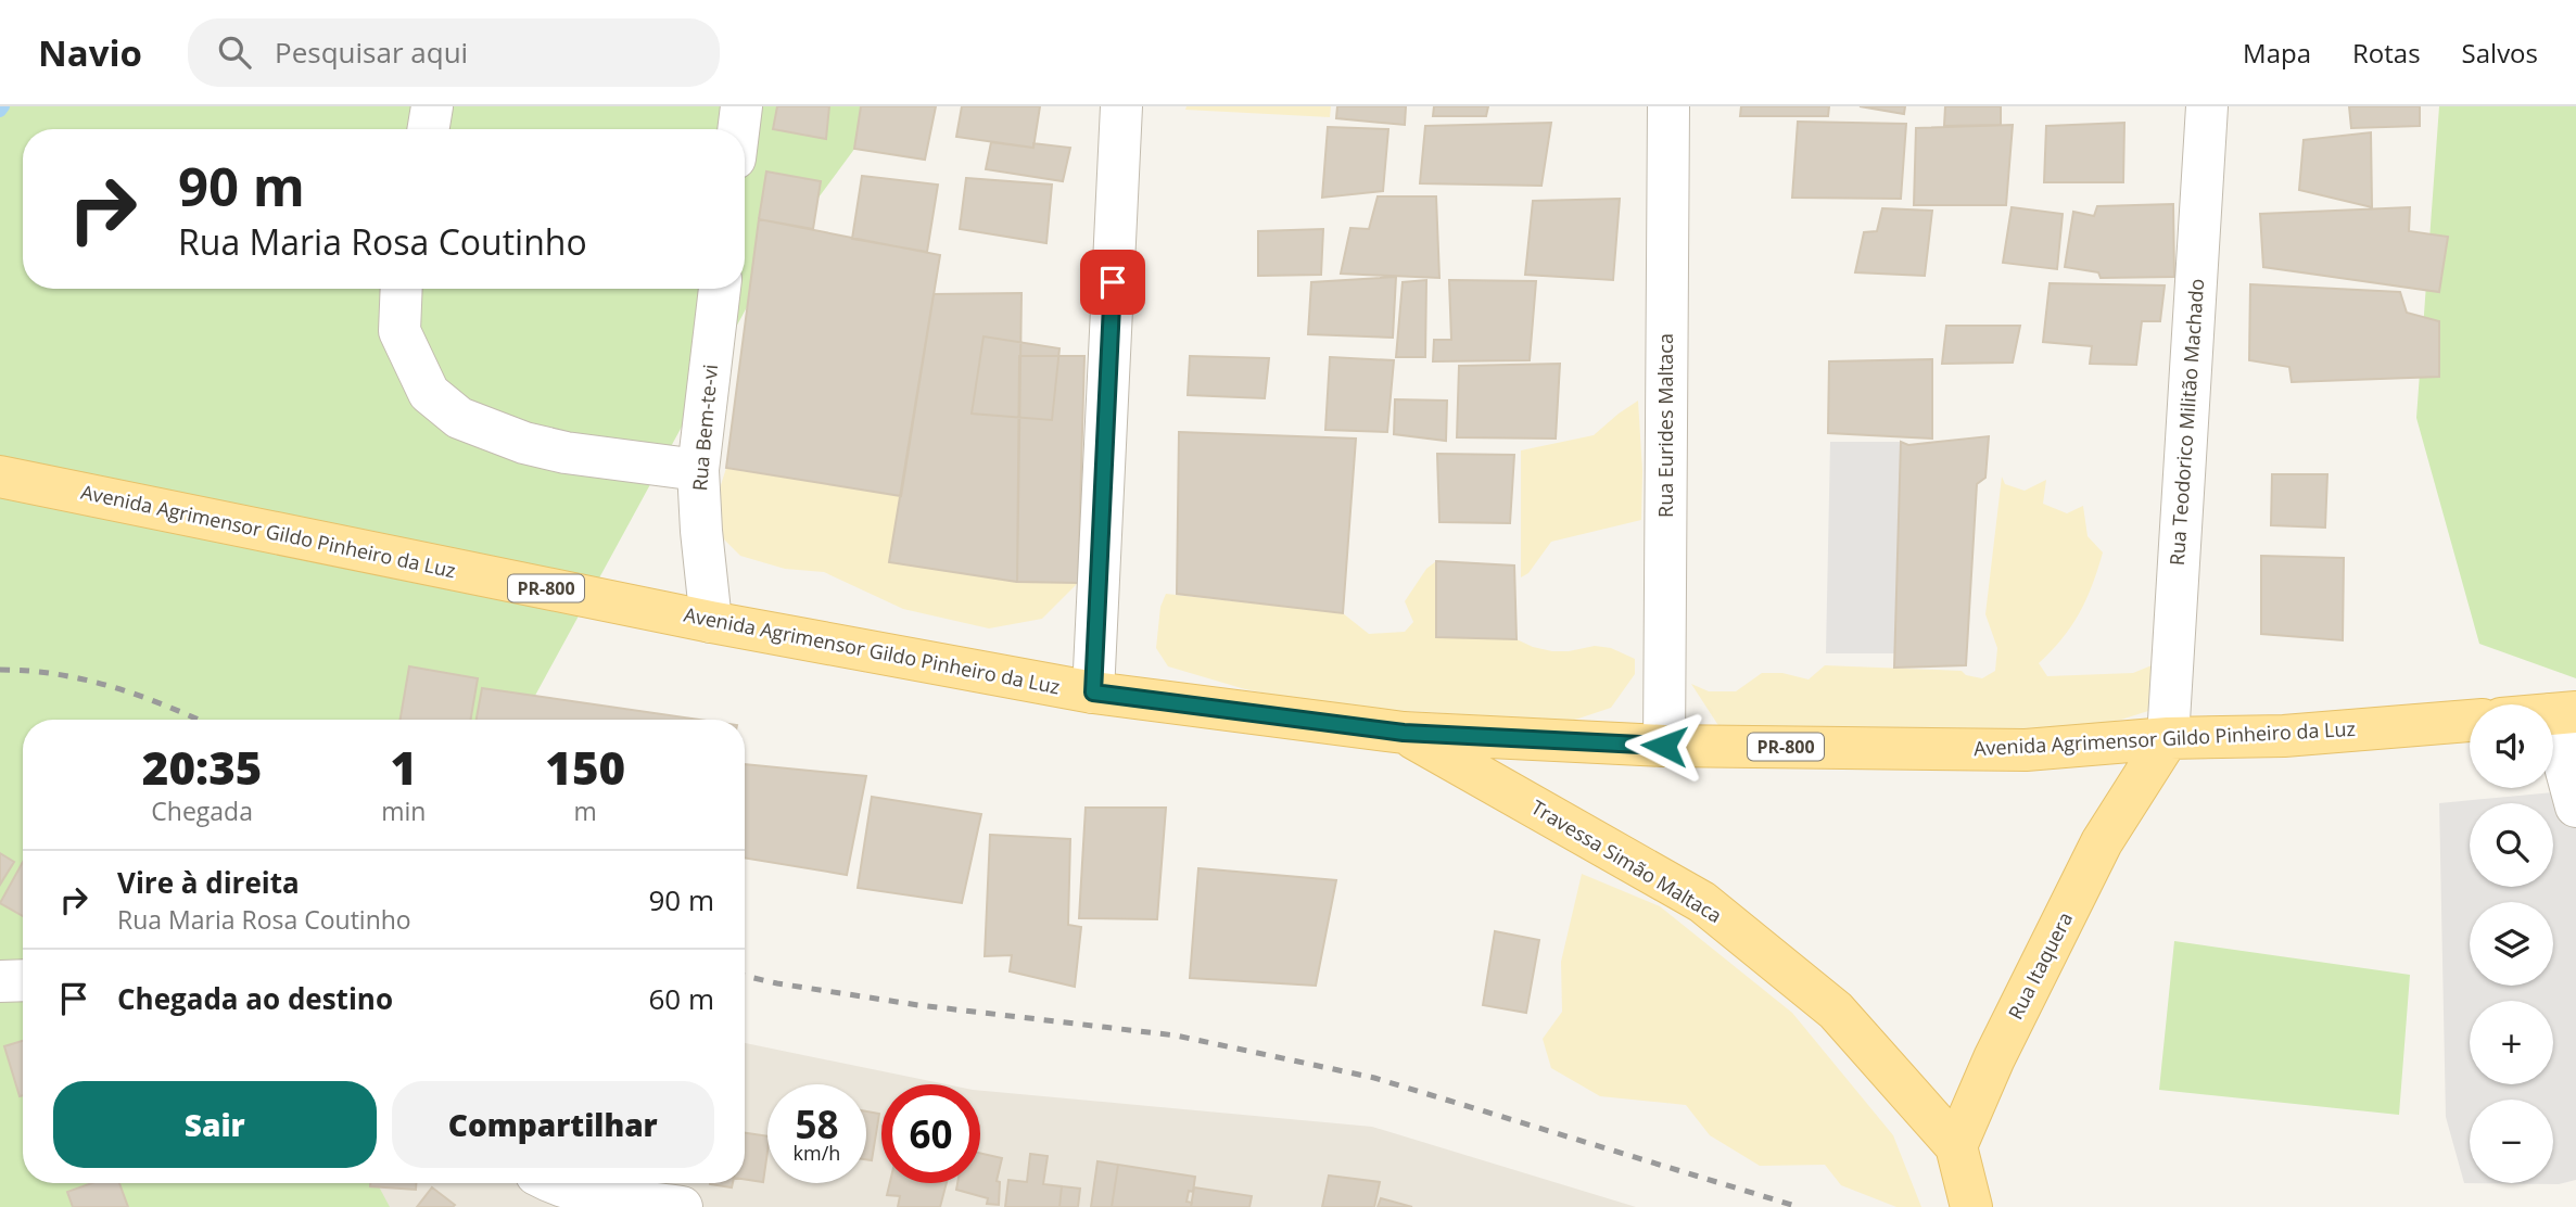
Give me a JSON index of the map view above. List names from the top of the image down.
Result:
{
  "streets": {
    "main road": [
      "Avenida Agrimensor Gildo Pinheiro da Luz",
      "PR-800",
      "Travessa Simão Maltaca",
      "Rua Itaquera"
    ],
    "street": ["Rua Teodorico Militão Machado", "Rua Eurides Maltaca", "Rua Bem-te-vi"]
  },
  "crossings": [
    ["Rua Teodorico Militão Machado", "Avenida Agrimensor Gildo Pinheiro da Luz"],
    ["Rua Teodorico Militão Machado", "Rua Itaquera"],
    ["Rua Eurides Maltaca", "Avenida Agrimensor Gildo Pinheiro da Luz"],
    ["Rua Bem-te-vi", "Avenida Agrimensor Gildo Pinheiro da Luz"],
    ["Avenida Agrimensor Gildo Pinheiro da Luz", "Travessa Simão Maltaca"],
    ["Avenida Agrimensor Gildo Pinheiro da Luz", "Rua Itaquera"],
    ["Travessa Simão Maltaca", "Rua Itaquera"]
  ],
  "page": {
    "header": "Navio",
    "search": "Pesquisar aqui",
    "nav": ["Mapa", "Rotas", "Salvos"],
    "turn": ["90 m", "Rua Maria Rosa Coutinho"],
    "map_buttons": ["+", "−"],
    "eta": [
      "20:35",
      "Chegada",
      "1",
      "min",
      "150",
      "m"
    ],
    "list": [
      {
        "name": "Vire à direita",
        "note": "Rua Maria Rosa Coutinho",
        "value": "90 m"
      },
      {
        "name": "Chegada ao destino",
        "value": "60 m"
      }
    ],
    "buttons": ["Sair", "Compartilhar"],
    "speed": "58 km/h",
    "limit": "60"
  }
}
